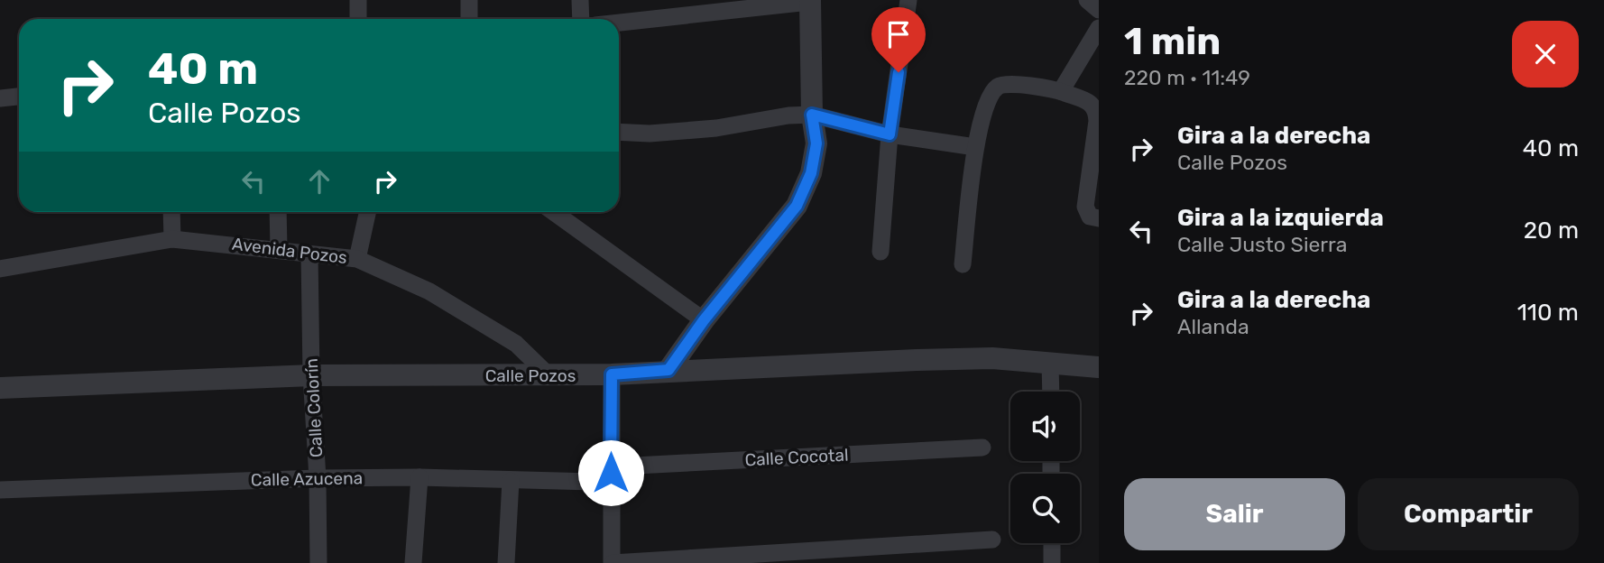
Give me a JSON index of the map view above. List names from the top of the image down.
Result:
{
  "streets": {
    "street": [
      "Avenida Pozos",
      "Calle Pozos",
      "Calle Colorín",
      "Calle Cocotal",
      "Calle Azucena"
    ]
  },
  "crossings": [
    ["Avenida Pozos", "Calle Pozos"],
    ["Avenida Pozos", "Calle Colorín"],
    ["Calle Pozos", "Calle Colorín"],
    ["Calle Colorín", "Calle Azucena"],
    ["Calle Cocotal", "Calle Azucena"]
  ],
  "page": {
    "heading": ["1 min", "220 m · 11:49"],
    "turn": ["40 m", "Calle Pozos"],
    "list": [
      {
        "name": "Gira a la derecha",
        "note": "Calle Pozos",
        "value": "40 m"
      },
      {
        "name": "Gira a la izquierda",
        "note": "Calle Justo Sierra",
        "value": "20 m"
      },
      {
        "name": "Gira a la derecha",
        "note": "Allanda",
        "value": "110 m"
      }
    ],
    "buttons": ["Salir", "Compartir"]
  }
}
